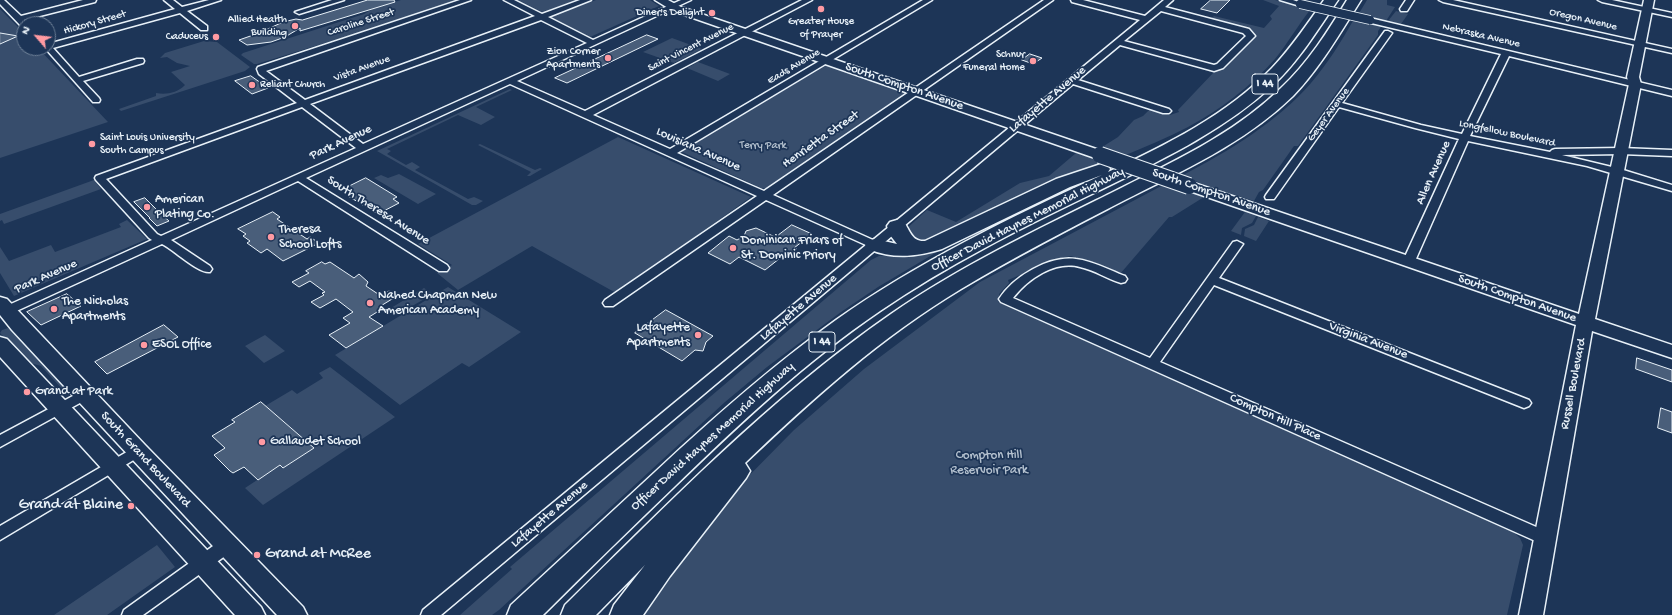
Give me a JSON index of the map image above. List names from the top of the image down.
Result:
{
  "streets": {
    "highway": ["I 44", "Officer David Haynes Memorial Highway"],
    "main road": ["South Compton Avenue", "Russell Boulevard", "South Grand Boulevard"],
    "street": [
      "Oregon Avenue",
      "Hickory Street",
      "Caroline Street",
      "Nebraska Avenue",
      "Saint Vincent Avenue",
      "Eads Avenue",
      "Vista Avenue",
      "Lafayette Avenue",
      "Geyer Avenue",
      "Longfellow Boulevard",
      "Henrietta Street",
      "Park Avenue",
      "Louisiana Avenue",
      "Allen Avenue",
      "South Theresa Avenue",
      "Virginia Avenue",
      "Compton Hill Place"
    ]
  },
  "crossings": [
    ["Oregon Avenue", "Russell Boulevard"],
    ["Caroline Street", "Vista Avenue"],
    ["Nebraska Avenue", "Allen Avenue"],
    ["Nebraska Avenue", "Russell Boulevard"],
    ["Saint Vincent Avenue", "South Compton Avenue"],
    ["Saint Vincent Avenue", "Louisiana Avenue"],
    ["Eads Avenue", "South Compton Avenue"],
    ["Eads Avenue", "Louisiana Avenue"],
    ["Vista Avenue", "Park Avenue"],
    ["South Compton Avenue", "Lafayette Avenue"],
    ["South Compton Avenue", "Henrietta Street"],
    ["South Compton Avenue", "Park Avenue"],
    ["South Compton Avenue", "Allen Avenue"],
    ["South Compton Avenue", "Russell Boulevard"],
    ["Lafayette Avenue", "Louisiana Avenue"],
    ["Geyer Avenue", "Longfellow Boulevard"],
    ["Longfellow Boulevard", "Allen Avenue"],
    ["Longfellow Boulevard", "Russell Boulevard"],
    ["Henrietta Street", "Louisiana Avenue"],
    ["Park Avenue", "Louisiana Avenue"],
    ["Park Avenue", "South Theresa Avenue"],
    ["Park Avenue", "South Grand Boulevard"],
    ["Russell Boulevard", "Compton Hill Place"]
  ],
  "parks": ["Terry Park", "Compton Hill Reservoir Park"],
  "places": [
    "Greater House of Prayer",
    "Diner's Delight",
    "Allied Health Building",
    "Caduceus",
    "Zion Corner Apartments",
    "Schnur Funeral Home",
    "Reliant Church",
    "Saint Louis University South Campus",
    "American Plating Co.",
    "Theresa School Lofts",
    "Dominican Friars of St. Dominic Priory",
    "Nahed Chapman New American Academy",
    "The Nicholas Apartments",
    "Lafayette Apartments",
    "ESOL Office",
    "Grand at Park",
    "Gallaudet School",
    "Grand at Blaine",
    "Grand at McRee"
  ],
  "north": "top left"
}
